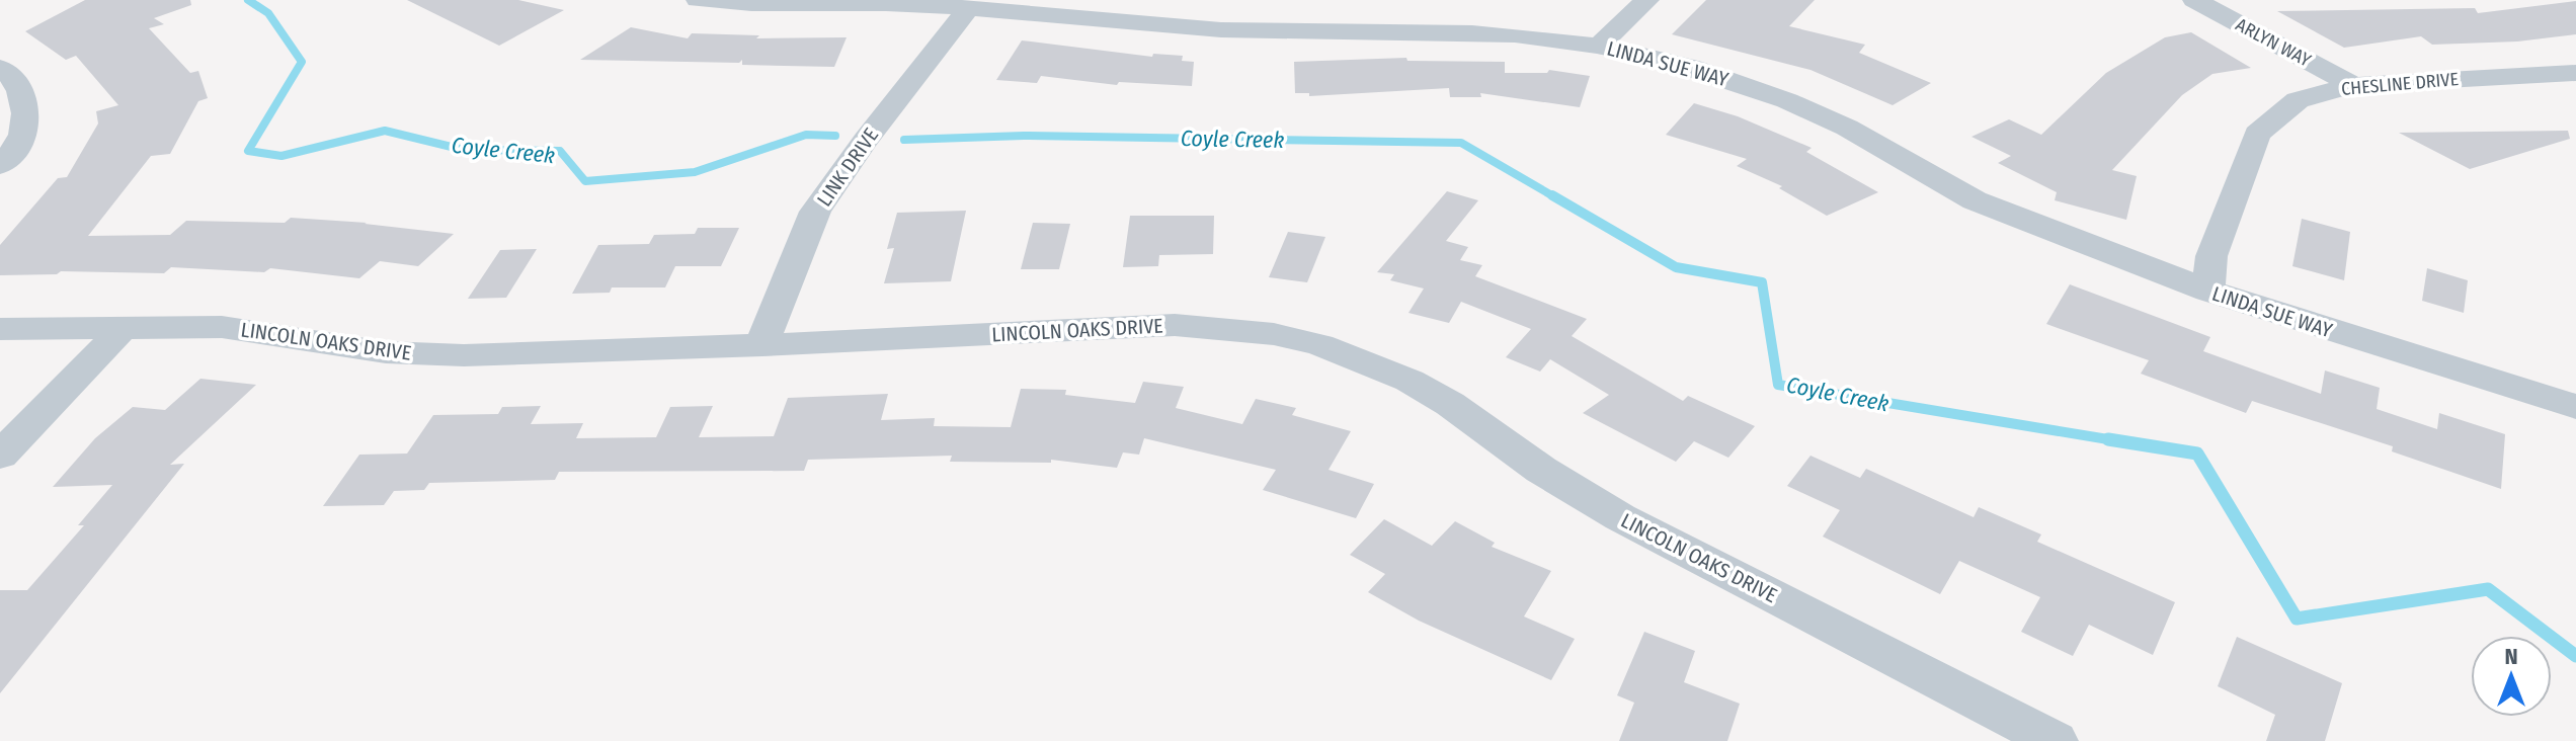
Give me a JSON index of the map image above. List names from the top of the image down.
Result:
{
  "streets": {
    "street": [
      "ARLYN WAY",
      "LINDA SUE WAY",
      "CHESLINE DRIVE",
      "LINK DRIVE",
      "LINCOLN OAKS DRIVE"
    ]
  },
  "crossings": [
    ["ARLYN WAY", "CHESLINE DRIVE"],
    ["LINDA SUE WAY", "CHESLINE DRIVE"],
    ["LINDA SUE WAY", "LINK DRIVE"],
    ["LINK DRIVE", "LINCOLN OAKS DRIVE"]
  ],
  "water": ["Coyle Creek"],
  "north": "top"
}
